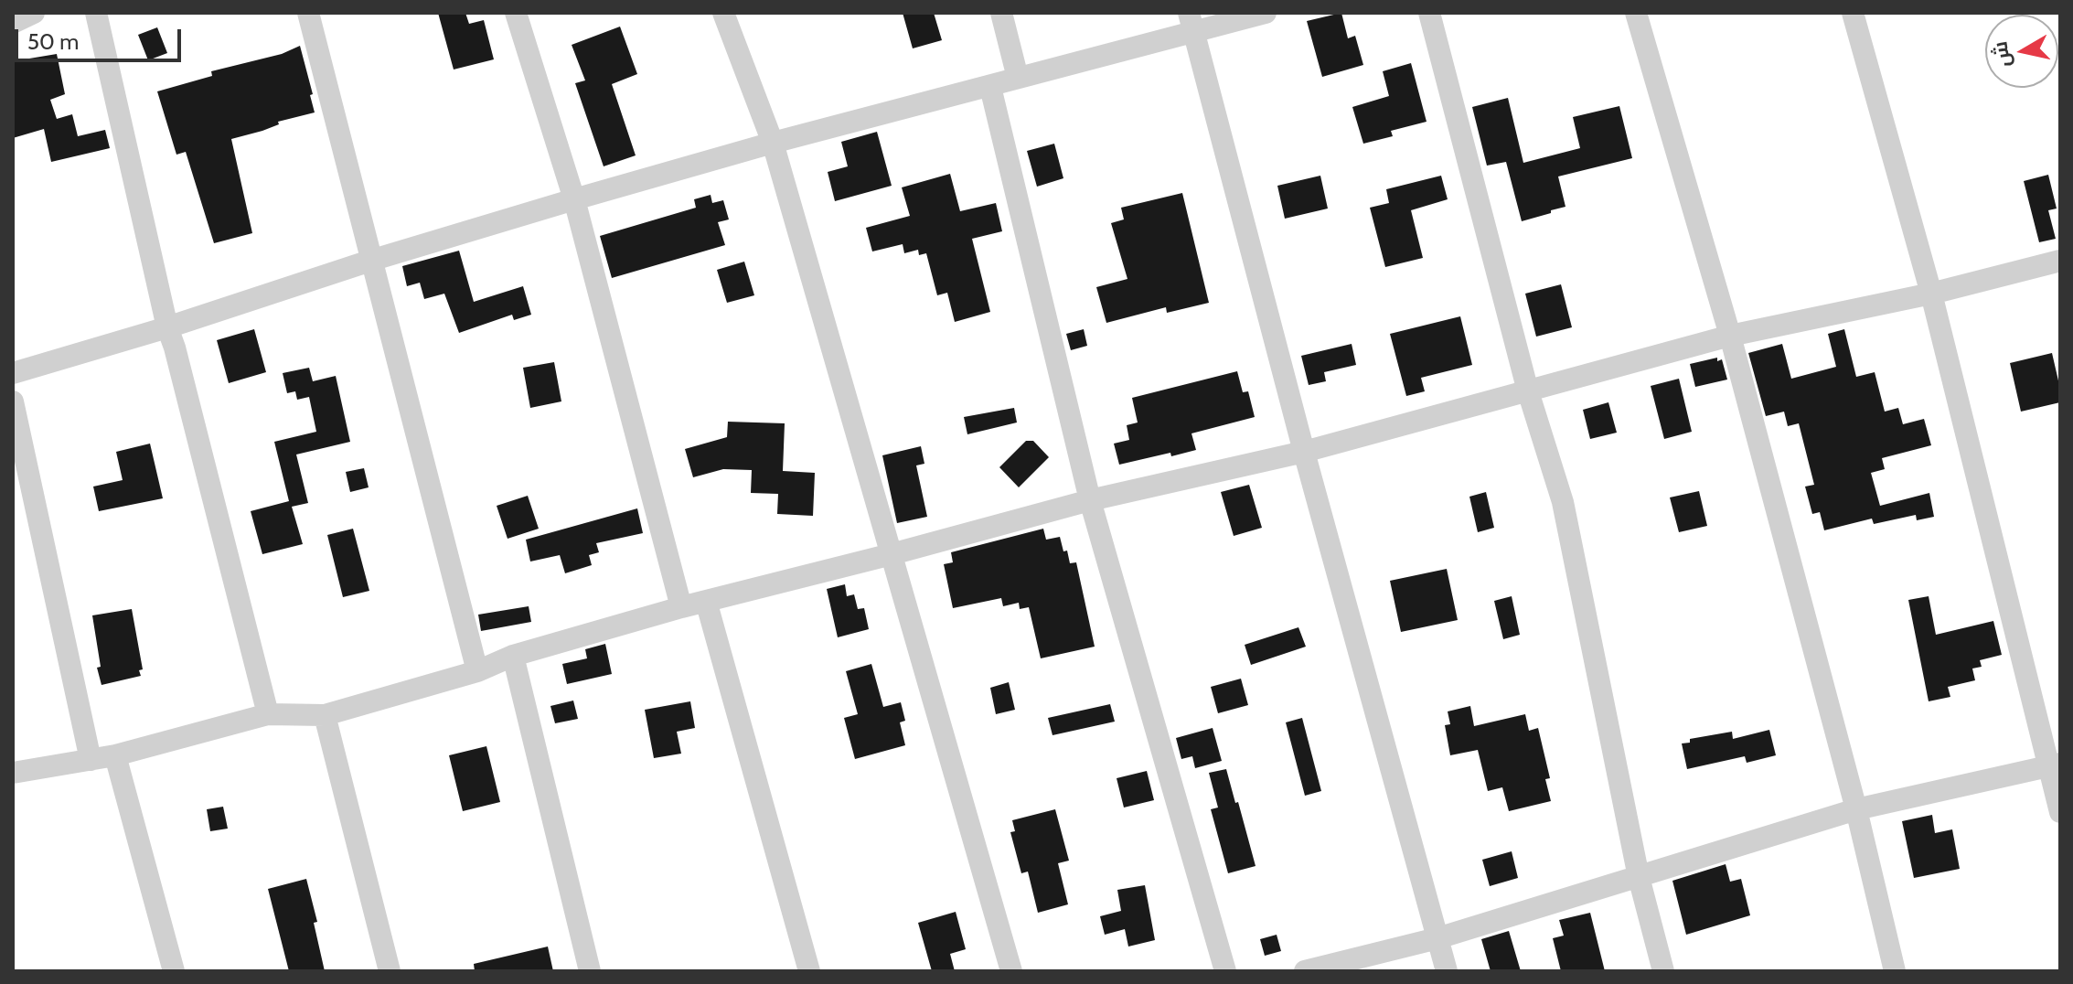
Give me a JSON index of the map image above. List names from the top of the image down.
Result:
{
  "scale_bar": "50 m",
  "north": "left"
}
